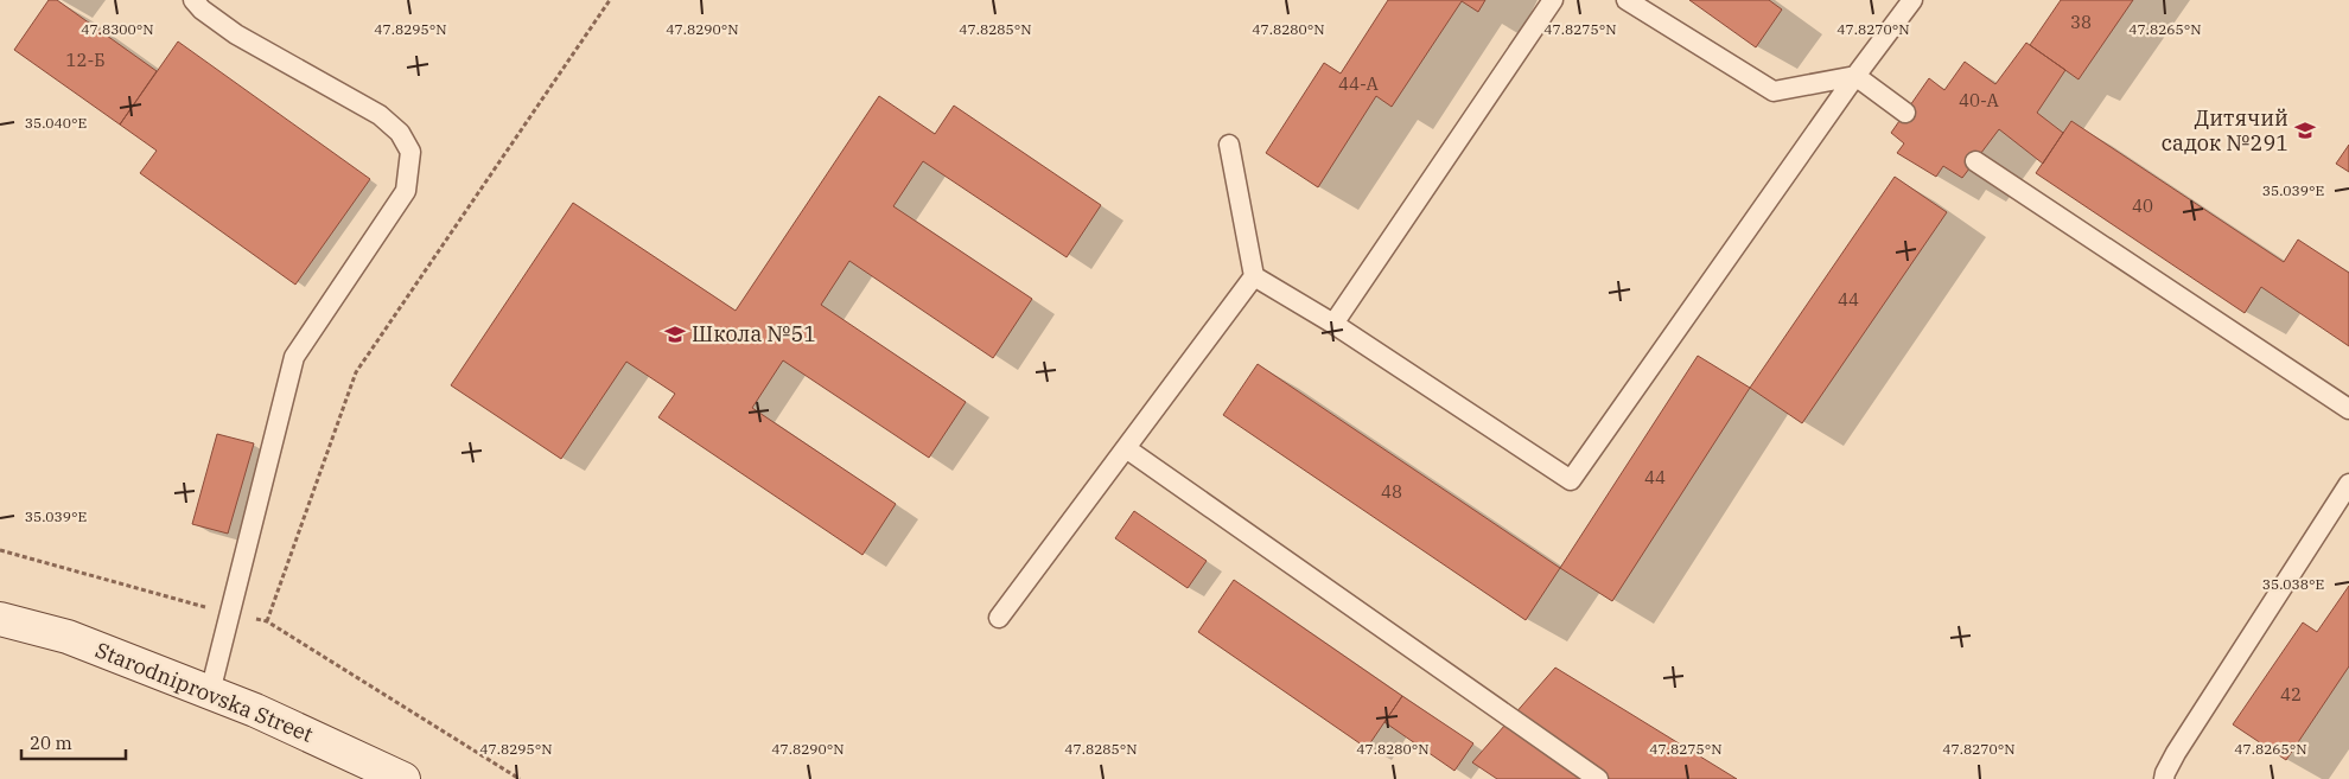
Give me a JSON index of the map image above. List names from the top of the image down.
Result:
{
  "streets": {
    "street": ["Starodniprovska Street"]
  },
  "places": {
    "school or university": ["Дитячий садок №291", "Школа №51"]
  },
  "house_numbers": [
    "38",
    "12-Б",
    "44-А",
    "40-А",
    "40",
    "44",
    "44",
    "48",
    "42"
  ],
  "scale_bar": "20 m",
  "coordinates": [
    "47.8300°N",
    "47.8295°N",
    "47.8290°N",
    "47.8285°N",
    "47.8280°N",
    "47.8275°N",
    "47.8270°N",
    "47.8265°N",
    "35.040°E",
    "35.039°E",
    "35.038°E"
  ]
}
